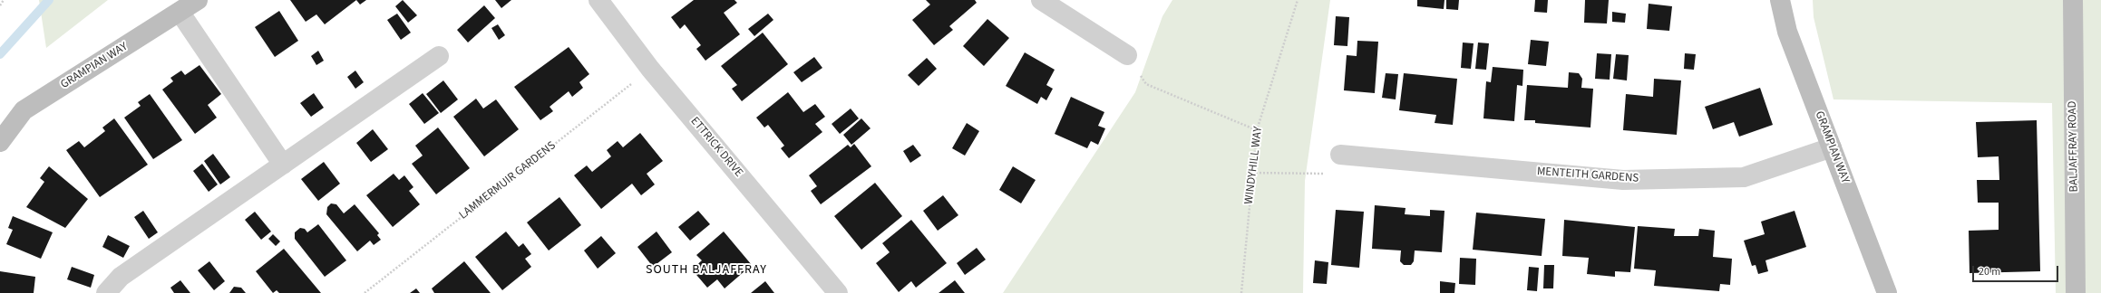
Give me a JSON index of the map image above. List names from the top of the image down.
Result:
{
  "streets": {
    "street": [
      "GRAMPIAN WAY",
      "BALJAFFRAY ROAD",
      "ETTRICK DRIVE",
      "MENTEITH GARDENS"
    ],
    "path": ["WINDYHILL WAY", "LAMMERMUIR GARDENS"]
  },
  "crossings": [
    ["GRAMPIAN WAY", "MENTEITH GARDENS"],
    ["ETTRICK DRIVE", "LAMMERMUIR GARDENS"]
  ],
  "districts": ["SOUTH BALJAFFRAY"],
  "scale_bar": "20 m"
}
